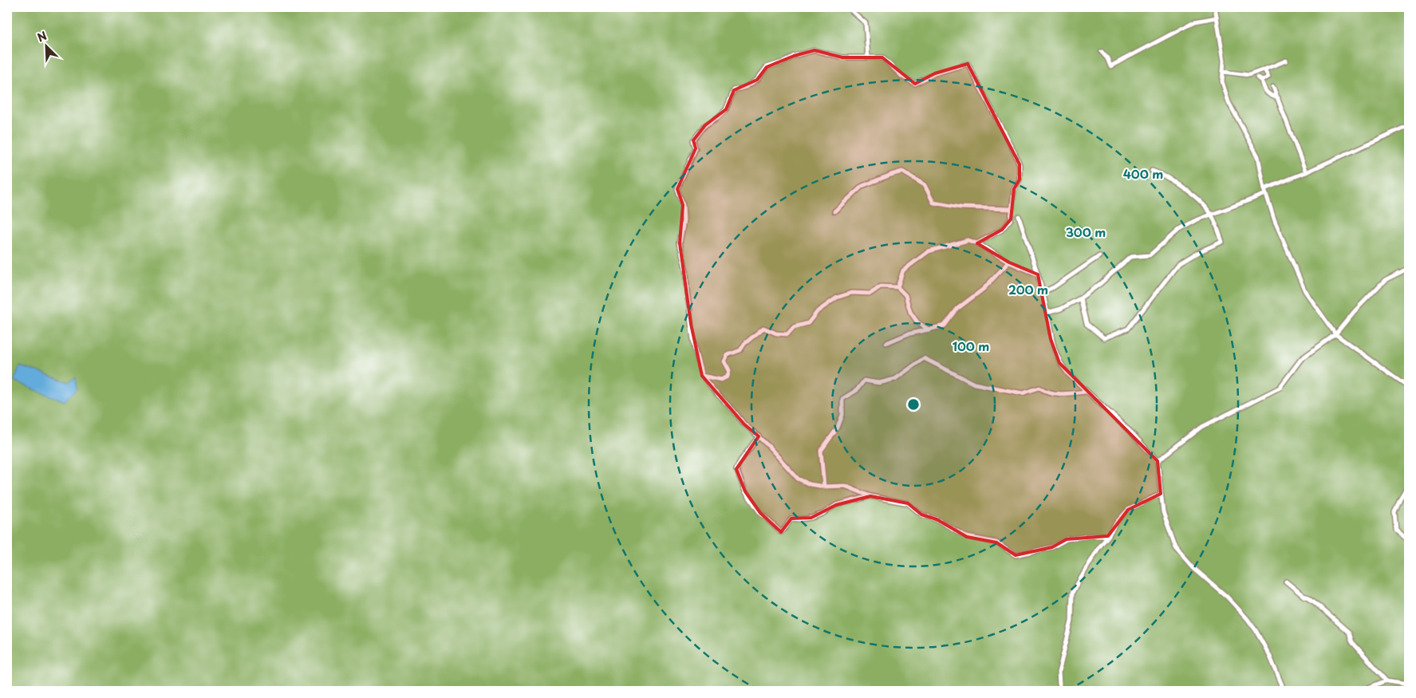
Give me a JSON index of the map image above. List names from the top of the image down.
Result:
{
  "north": "top left",
  "rings": [
    "400 m",
    "300 m",
    "200 m",
    "100 m"
  ]
}
